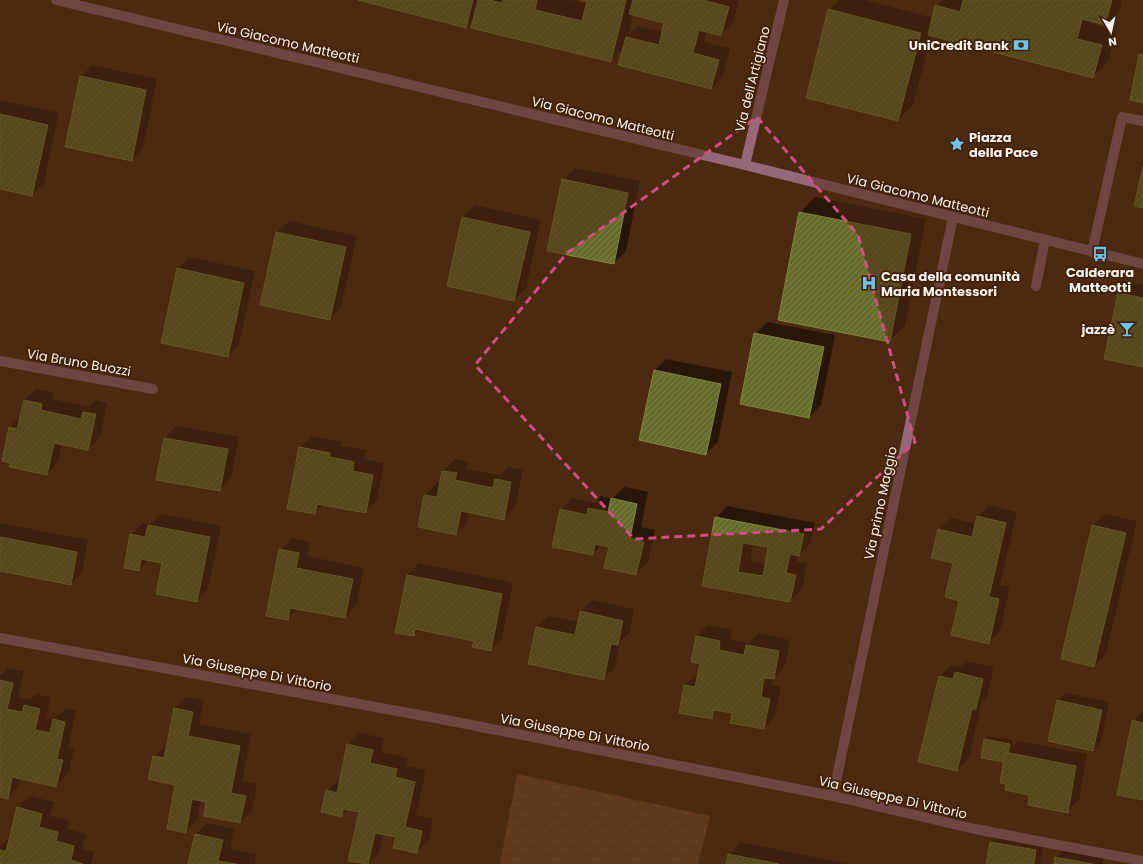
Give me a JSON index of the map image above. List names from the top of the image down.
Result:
{
  "streets": {
    "street": [
      "Via Giacomo Matteotti",
      "Via dell'Artigiano",
      "Via Bruno Buozzi",
      "Via primo Maggio",
      "Via Giuseppe Di Vittorio"
    ]
  },
  "crossings": [
    ["Via Giacomo Matteotti", "Via dell'Artigiano"],
    ["Via Giacomo Matteotti", "Via primo Maggio"],
    ["Via primo Maggio", "Via Giuseppe Di Vittorio"]
  ],
  "places": {
    "bank": ["UniCredit Bank"],
    "place": ["Piazza della Pace"],
    "bus stop": ["Calderara Matteotti"],
    "hospital": ["Casa della comunità Maria Montessori"],
    "bar": ["jazzè"]
  },
  "north": "bottom"
}
